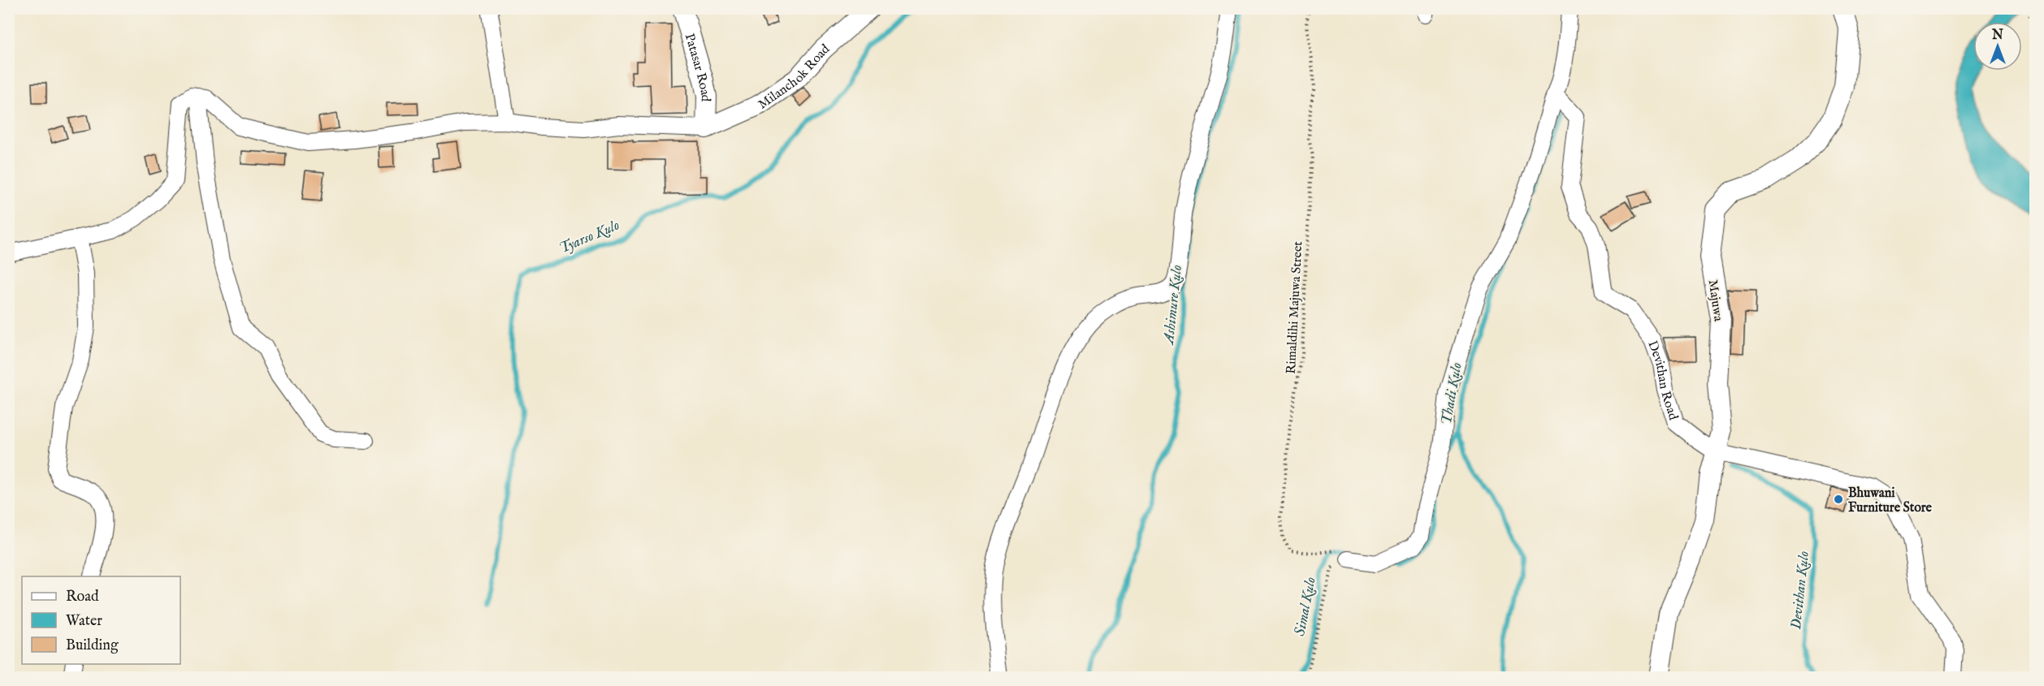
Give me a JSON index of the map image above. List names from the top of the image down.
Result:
{
  "streets": {
    "street": [
      "Patasar Road",
      "Milanchok Road",
      "Majuwa",
      "Devithan Road"
    ],
    "path": ["Rimaldihi Majuwa Street"]
  },
  "crossings": [
    ["Patasar Road", "Milanchok Road"],
    ["Majuwa", "Devithan Road"]
  ],
  "water": [
    "Tyarso Kulo",
    "Ashimure Kulo",
    "Thadi Kulo",
    "Devithan Kulo",
    "Simal Kulo"
  ],
  "places": ["Bhuwani Furniture Store"],
  "legend": ["Road", "Water", "Building"],
  "north": "top"
}
